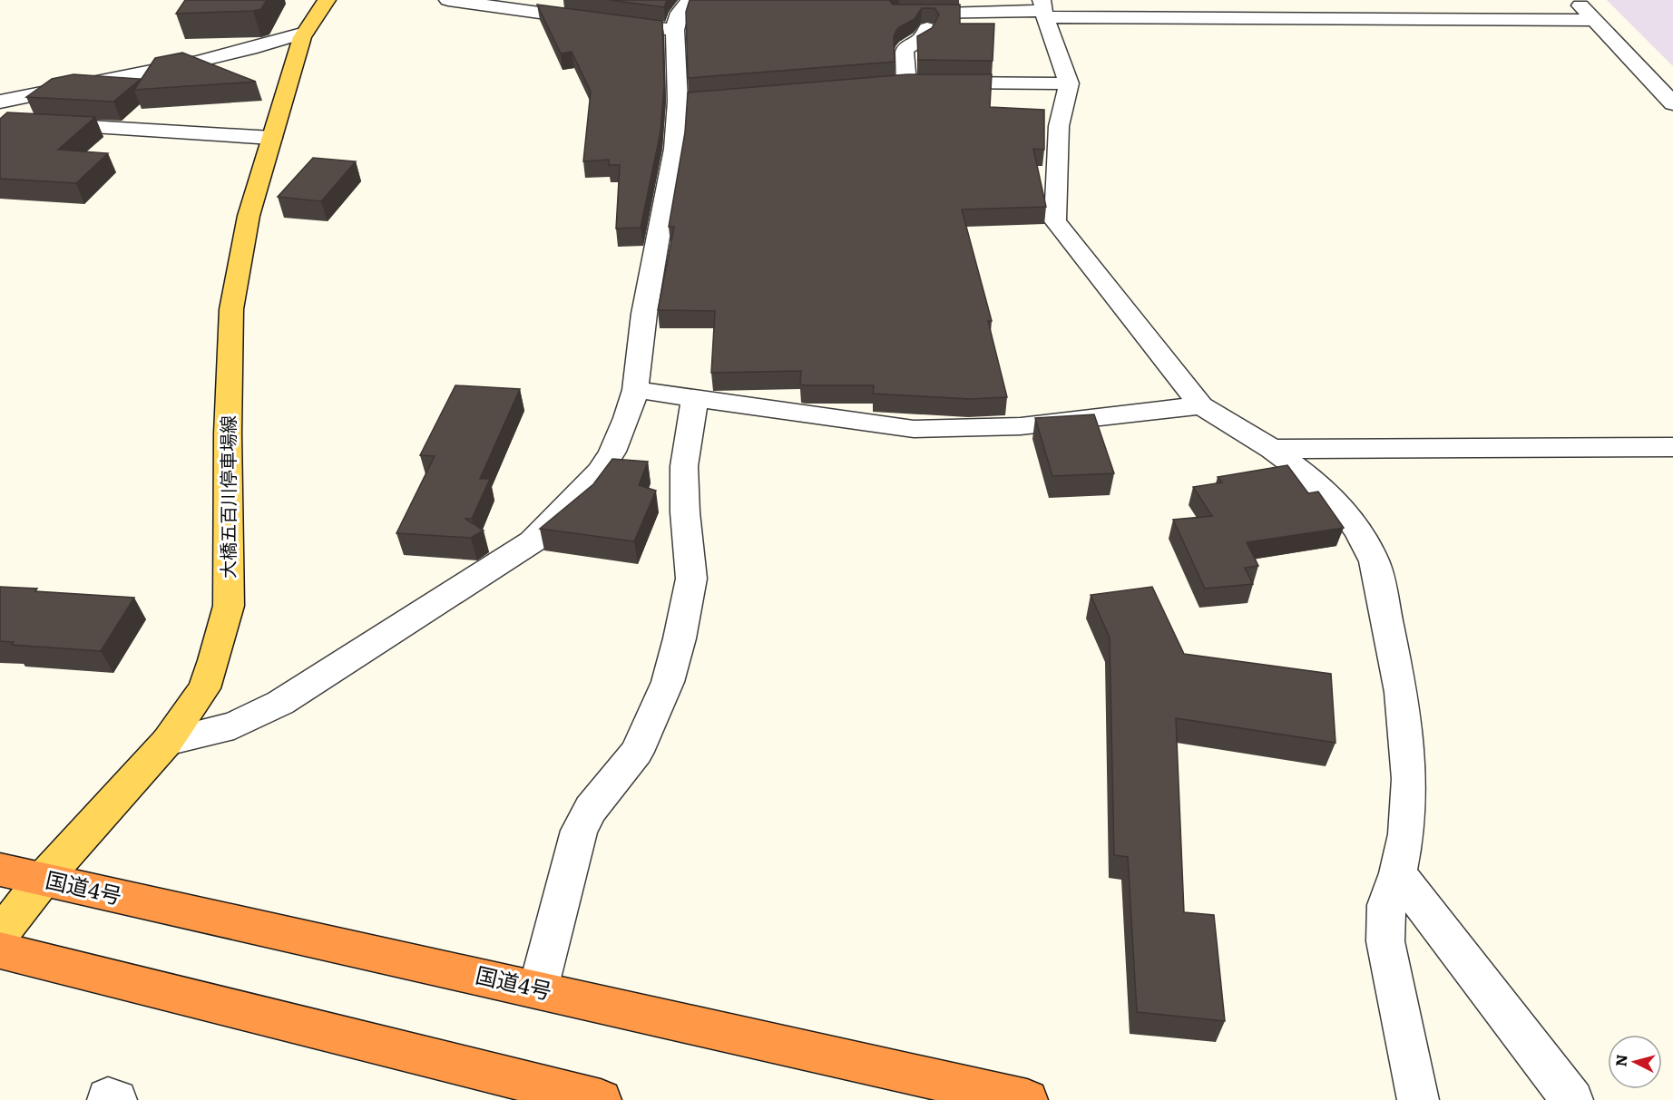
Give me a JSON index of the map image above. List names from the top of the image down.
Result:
{
  "streets": {
    "highway": ["国道4号"],
    "main road": ["大橋五百川停車場線"]
  },
  "crossings": [
    ["大橋五百川停車場線", "国道4号"]
  ],
  "north": "left"
}
